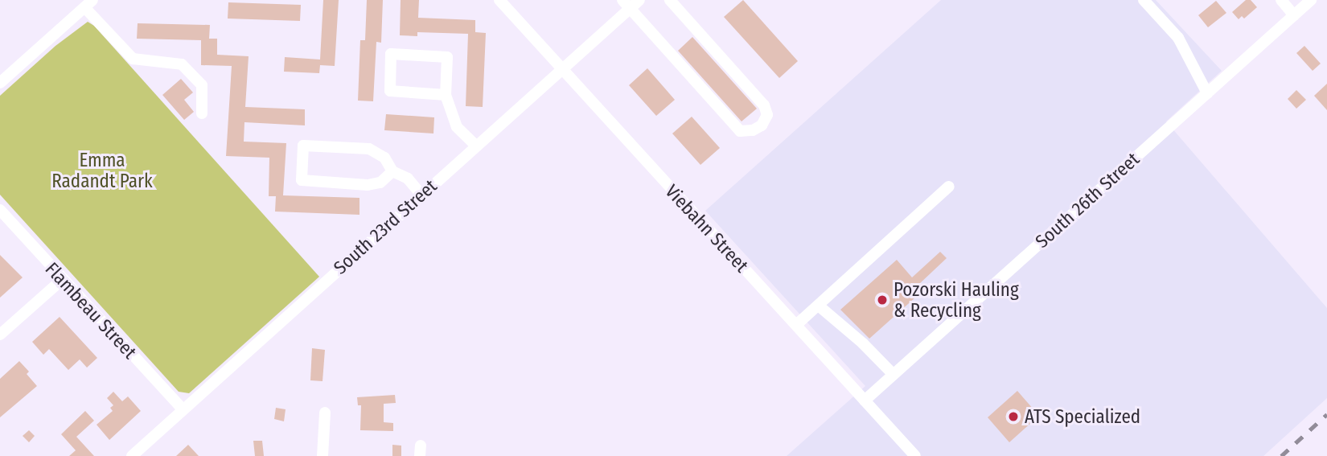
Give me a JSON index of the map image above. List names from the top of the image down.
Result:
{
  "streets": {
    "street": [
      "South 26th Street",
      "South 23rd Street",
      "Viebahn Street",
      "Flambeau Street"
    ]
  },
  "crossings": [
    ["South 26th Street", "Viebahn Street"],
    ["South 23rd Street", "Viebahn Street"],
    ["South 23rd Street", "Flambeau Street"]
  ],
  "parks": ["Emma Radandt Park"],
  "places": ["Pozorski Hauling & Recycling", "ATS Specialized"]
}
